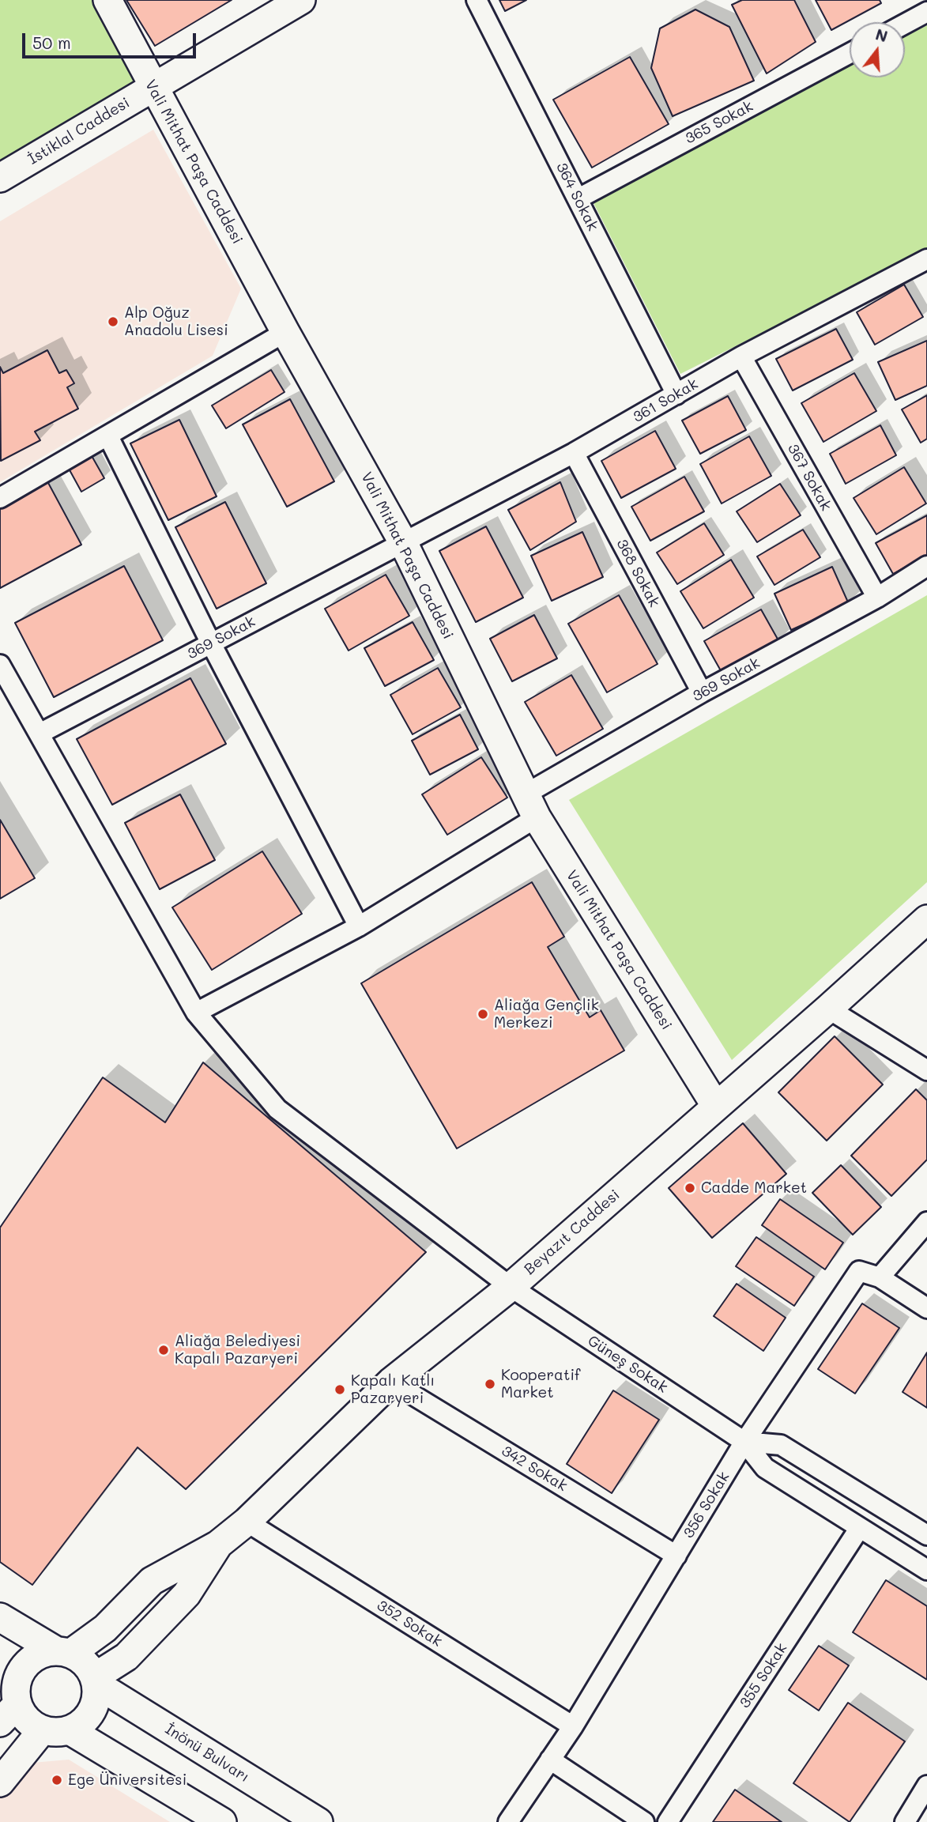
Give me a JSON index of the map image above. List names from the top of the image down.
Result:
{
  "streets": {
    "street": [
      "365 Sokak",
      "İstiklal Caddesi",
      "Vali Mithat Paşa Caddesi",
      "364 Sokak",
      "361 Sokak",
      "367 Sokak",
      "368 Sokak",
      "369 Sokak",
      "Beyazıt Caddesi",
      "Güneş Sokak",
      "342 Sokak",
      "356 Sokak",
      "352 Sokak",
      "355 Sokak",
      "İnönü Bulvarı"
    ]
  },
  "crossings": [
    ["365 Sokak", "364 Sokak"],
    ["İstiklal Caddesi", "Vali Mithat Paşa Caddesi"],
    ["Vali Mithat Paşa Caddesi", "361 Sokak"],
    ["Vali Mithat Paşa Caddesi", "369 Sokak"],
    ["Vali Mithat Paşa Caddesi", "Beyazıt Caddesi"],
    ["364 Sokak", "361 Sokak"],
    ["361 Sokak", "367 Sokak"],
    ["361 Sokak", "368 Sokak"],
    ["361 Sokak", "369 Sokak"],
    ["367 Sokak", "369 Sokak"],
    ["368 Sokak", "369 Sokak"],
    ["369 Sokak", "Güneş Sokak"],
    ["Beyazıt Caddesi", "Güneş Sokak"],
    ["Beyazıt Caddesi", "342 Sokak"],
    ["Beyazıt Caddesi", "352 Sokak"],
    ["Beyazıt Caddesi", "İnönü Bulvarı"],
    ["Güneş Sokak", "356 Sokak"],
    ["Güneş Sokak", "355 Sokak"],
    ["342 Sokak", "356 Sokak"],
    ["356 Sokak", "352 Sokak"]
  ],
  "places": [
    "Alp Oğuz Anadolu Lisesi",
    "Aliağa Gençlik Merkezi",
    "Cadde Market",
    "Aliağa Belediyesi Kapalı Pazaryeri",
    "Kooperatif Market",
    "Kapalı Katlı Pazaryeri",
    "Ege Üniversitesi"
  ],
  "scale_bar": "50 m",
  "north": "top"
}
